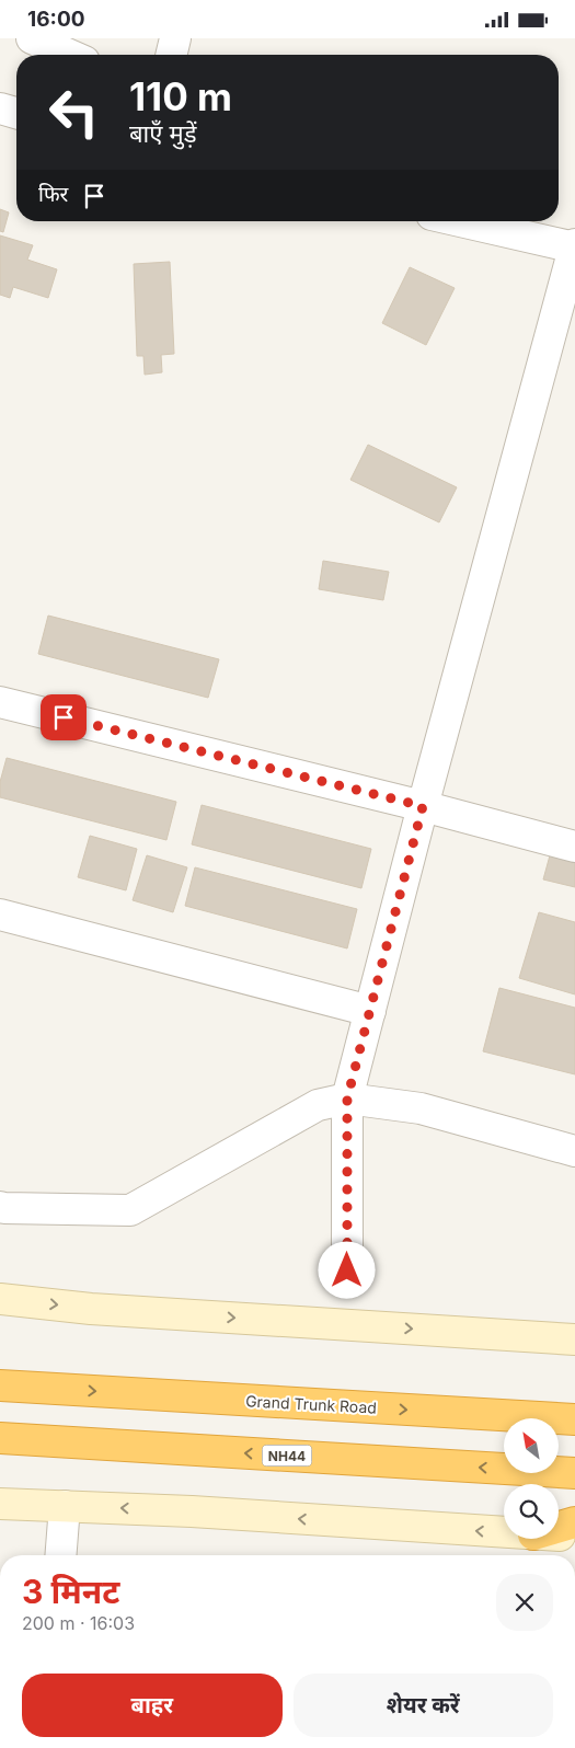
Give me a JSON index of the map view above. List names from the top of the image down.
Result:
{
  "streets": {
    "highway": ["Grand Trunk Road", "NH44"]
  },
  "north": "top left",
  "page": {
    "status": "16:00",
    "turn": ["110 m", "बाएँ मुड़ें"],
    "then": "फिर",
    "heading": ["3 मिनट", "200 m · 16:03"],
    "buttons": ["बाहर", "शेयर करें"]
  }
}
